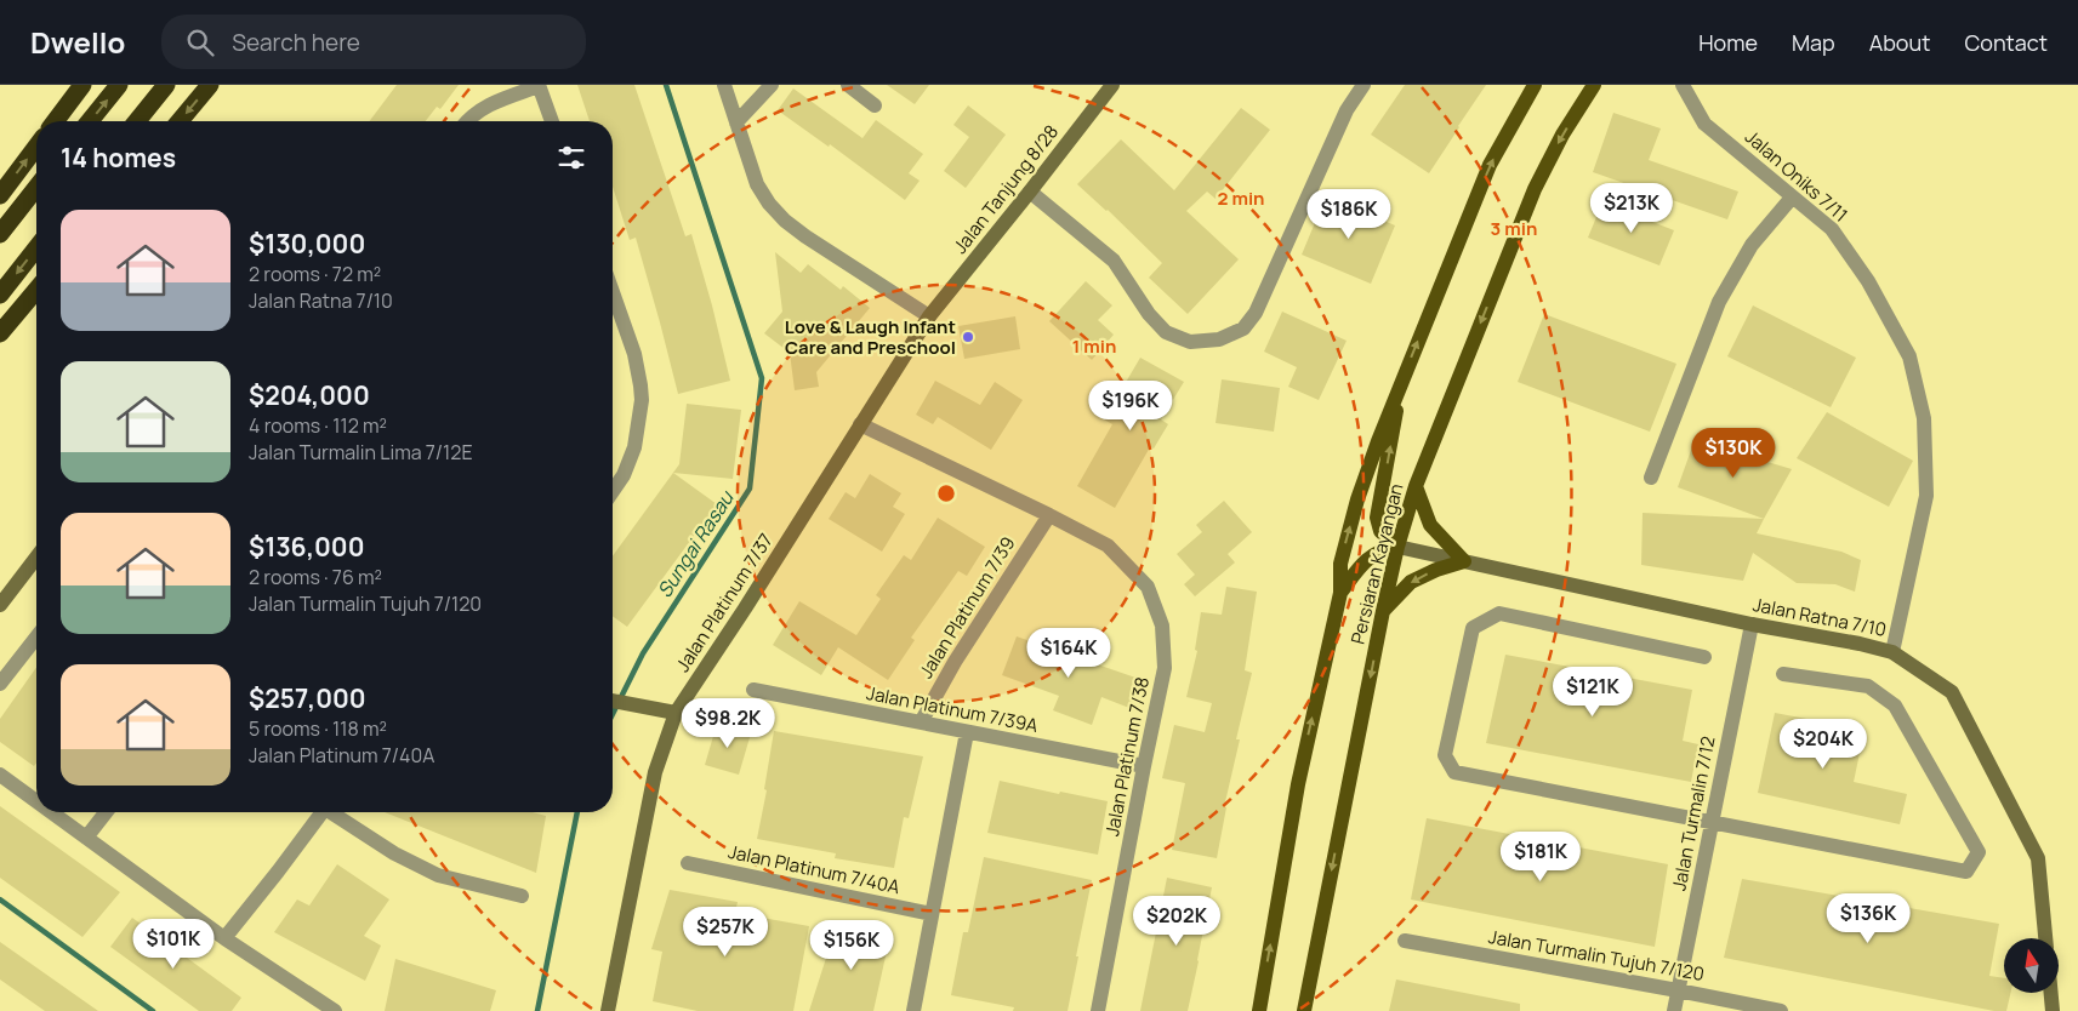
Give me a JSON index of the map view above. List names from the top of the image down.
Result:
{
  "streets": {
    "main road": ["Persiaran Kayangan"],
    "street": [
      "Jalan Oniks 7/11",
      "Jalan Tanjung 8/28",
      "Jalan Platinum 7/37",
      "Jalan Platinum 7/39",
      "Jalan Ratna 7/10",
      "Jalan Platinum 7/39A",
      "Jalan Platinum 7/38",
      "Jalan Turmalin 7/12",
      "Jalan Platinum 7/40A",
      "Jalan Turmalin Tujuh 7/120"
    ]
  },
  "crossings": [
    ["Jalan Oniks 7/11", "Jalan Ratna 7/10"],
    ["Jalan Tanjung 8/28", "Jalan Platinum 7/37"],
    ["Persiaran Kayangan", "Jalan Ratna 7/10"],
    ["Jalan Platinum 7/37", "Jalan Platinum 7/38"],
    ["Jalan Platinum 7/39", "Jalan Platinum 7/39A"],
    ["Jalan Platinum 7/39", "Jalan Platinum 7/38"],
    ["Jalan Ratna 7/10", "Jalan Turmalin 7/12"],
    ["Jalan Platinum 7/39A", "Jalan Platinum 7/38"],
    ["Jalan Turmalin 7/12", "Jalan Turmalin Tujuh 7/120"]
  ],
  "water": ["Sungai Rasau"],
  "places": ["Love & Laugh Infant Care and Preschool"],
  "north": "top",
  "page": {
    "header": "Dwello",
    "search": "Search here",
    "nav": [
      "Home",
      "Map",
      "About",
      "Contact"
    ],
    "heading": "14 homes",
    "price": [
      "$213K",
      "$186K",
      "$196K",
      "$130K",
      "$164K",
      "$121K",
      "$98.2K",
      "$204K",
      "$181K",
      "$136K",
      "$202K",
      "$257K",
      "$101K",
      "$156K"
    ],
    "list": [
      {
        "name": "$130,000",
        "note": "2 rooms · 72 m² · Jalan Ratna 7/10"
      },
      {
        "name": "$204,000",
        "note": "4 rooms · 112 m² · Jalan Turmalin Lima 7/12E"
      },
      {
        "name": "$136,000",
        "note": "2 rooms · 76 m² · Jalan Turmalin Tujuh 7/120"
      },
      {
        "name": "$257,000",
        "note": "5 rooms · 118 m² · Jalan Platinum 7/40A"
      }
    ]
  },
  "rings": ["2 min", "3 min", "1 min"]
}
